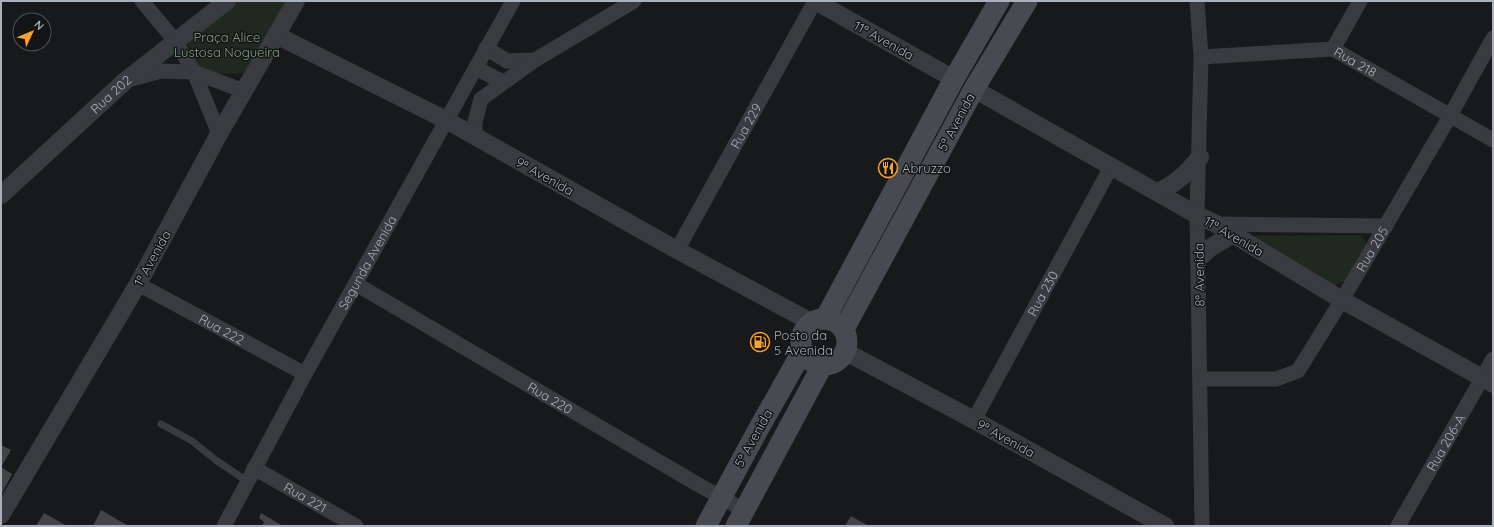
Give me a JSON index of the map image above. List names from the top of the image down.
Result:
{
  "streets": {
    "main road": ["5ª Avenida"],
    "street": [
      "11ª Avenida",
      "Rua 218",
      "Rua 202",
      "Rua 229",
      "9ª Avenida",
      "Rua 205",
      "1ª Avenida",
      "Segunda Avenida",
      "8ª Avenida",
      "Rua 230",
      "Rua 222",
      "Rua 220",
      "Rua 206-A",
      "Rua 221"
    ]
  },
  "crossings": [
    ["11ª Avenida", "5ª Avenida"],
    ["11ª Avenida", "Rua 229"],
    ["11ª Avenida", "Rua 205"],
    ["11ª Avenida", "8ª Avenida"],
    ["11ª Avenida", "Rua 230"],
    ["11ª Avenida", "Rua 206-A"],
    ["Rua 218", "Rua 205"],
    ["Rua 218", "8ª Avenida"],
    ["5ª Avenida", "9ª Avenida"],
    ["5ª Avenida", "Rua 220"],
    ["Rua 229", "9ª Avenida"],
    ["9ª Avenida", "1ª Avenida"],
    ["9ª Avenida", "Segunda Avenida"],
    ["9ª Avenida", "Rua 230"],
    ["Rua 205", "8ª Avenida"],
    ["1ª Avenida", "Rua 222"],
    ["Segunda Avenida", "Rua 222"],
    ["Segunda Avenida", "Rua 220"],
    ["Segunda Avenida", "Rua 221"]
  ],
  "parks": ["Praça Alice Lustosa Nogueira"],
  "places": {
    "restaurant": ["Abruzzo"],
    "fuel station": ["Posto da 5 Avenida"]
  },
  "north": "top right"
}
